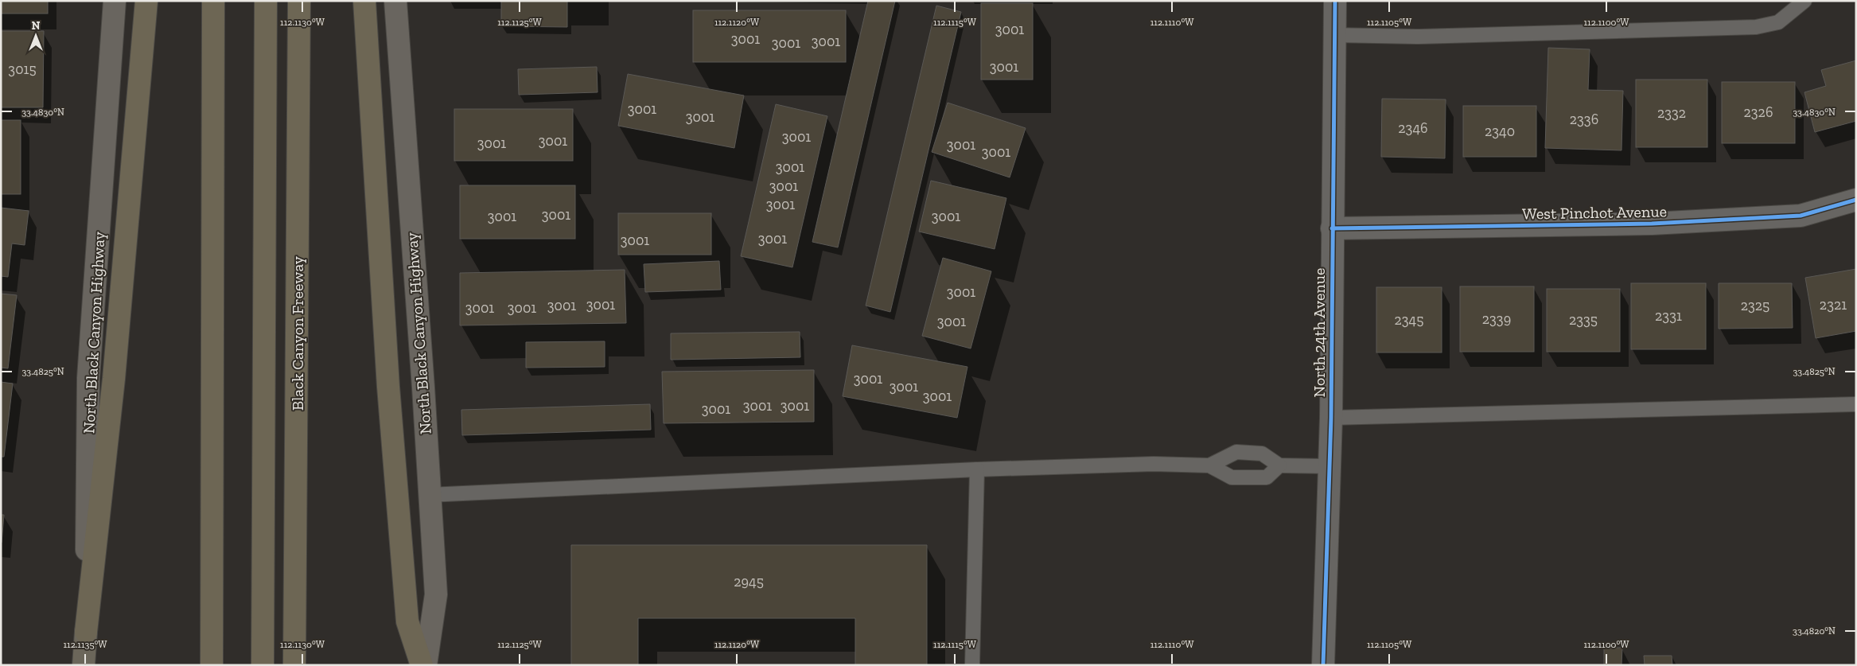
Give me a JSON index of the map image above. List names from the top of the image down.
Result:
{
  "streets": {
    "highway": ["Black Canyon Freeway"],
    "main road": ["North Black Canyon Highway"],
    "street": ["West Pinchot Avenue", "North 24th Avenue"]
  },
  "crossings": [
    ["West Pinchot Avenue", "North 24th Avenue"]
  ],
  "house_numbers": [
    "3001",
    "3001",
    "3001",
    "3001",
    "3001",
    "3015",
    "3001",
    "2326",
    "2332",
    "3001",
    "2336",
    "2346",
    "2340",
    "3001",
    "3001",
    "3001",
    "3001",
    "3001",
    "3001",
    "3001",
    "3001",
    "3001",
    "3001",
    "3001",
    "3001",
    "3001",
    "3001",
    "3001",
    "2321",
    "3001",
    "2325",
    "3001",
    "3001",
    "2331",
    "2339",
    "2345",
    "2335",
    "3001",
    "3001",
    "3001",
    "3001",
    "3001",
    "3001",
    "3001",
    "2945"
  ],
  "north": "top",
  "coordinates": [
    "112.1130°W",
    "112.1125°W",
    "112.1120°W",
    "112.1115°W",
    "112.1110°W",
    "112.1105°W",
    "112.1100°W",
    "33.4830°N",
    "33.4825°N",
    "33.4820°N",
    "112.1135°W"
  ]
}
